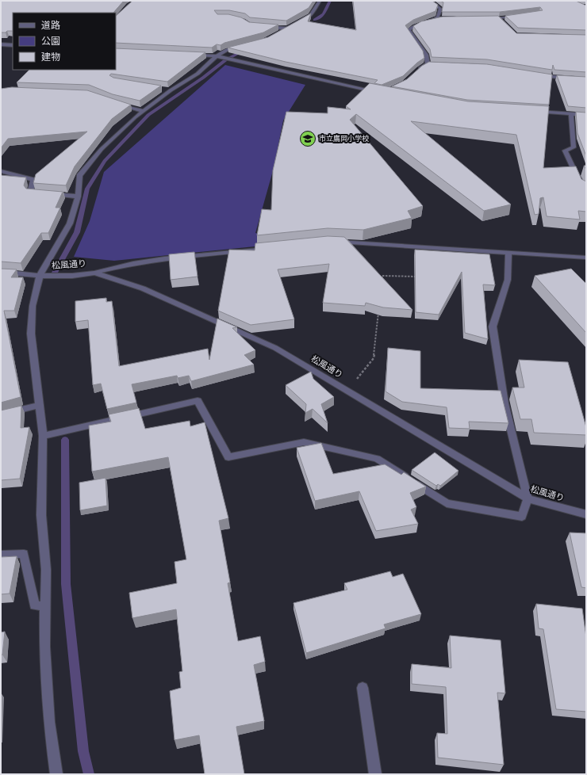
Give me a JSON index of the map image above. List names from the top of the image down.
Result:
{
  "streets": {
    "street": ["松風通り"]
  },
  "places": {
    "school or university": ["市立鷹岡小学校"]
  },
  "legend": ["道路", "公園", "建物"]
}
